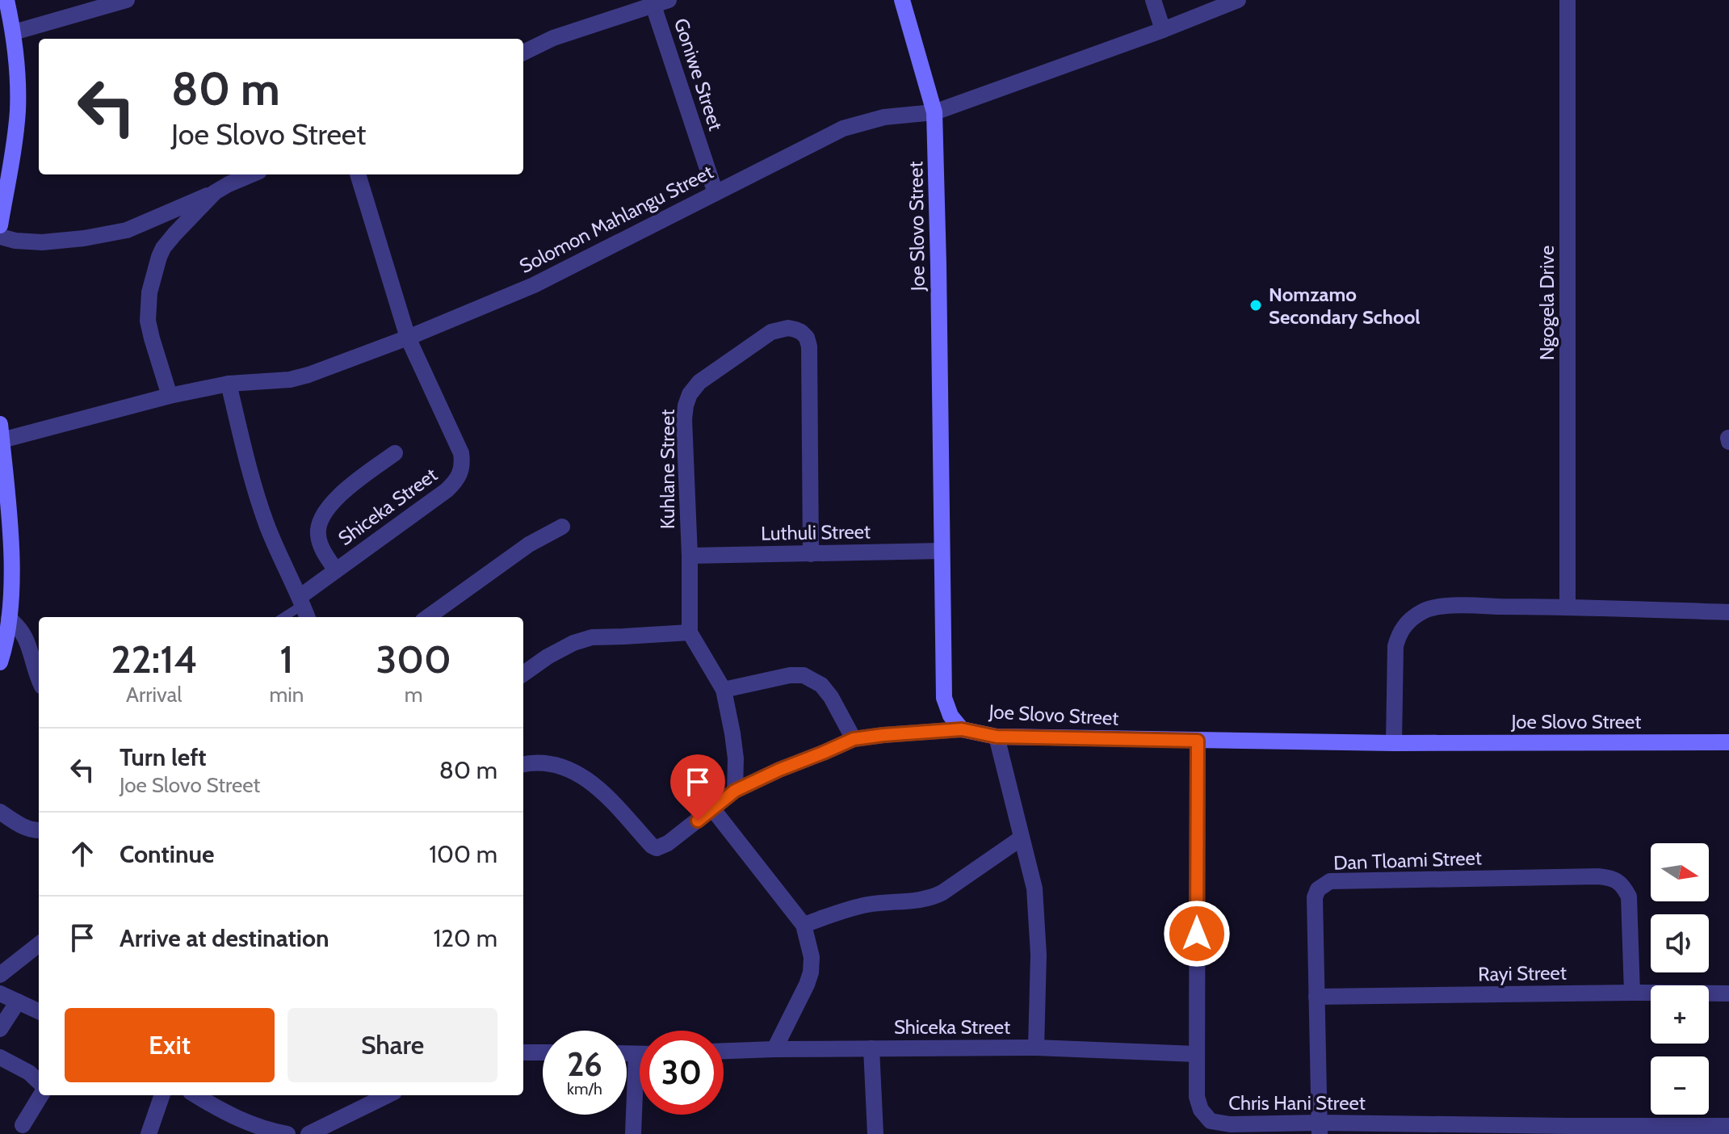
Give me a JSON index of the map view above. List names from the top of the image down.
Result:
{
  "streets": {
    "street": [
      "Goniwe Street",
      "Solomon Mahlangu Street",
      "Joe Slovo Street",
      "Ngogela Drive",
      "Kuhlane Street",
      "Shiceka Street",
      "Luthuli Street",
      "Dan Tloami Street",
      "Rayi Street",
      "Chris Hani Street"
    ]
  },
  "crossings": [
    ["Goniwe Street", "Solomon Mahlangu Street"],
    ["Solomon Mahlangu Street", "Joe Slovo Street"],
    ["Solomon Mahlangu Street", "Shiceka Street"],
    ["Joe Slovo Street", "Luthuli Street"],
    ["Joe Slovo Street", "Chris Hani Street"],
    ["Kuhlane Street", "Luthuli Street"],
    ["Shiceka Street", "Chris Hani Street"],
    ["Dan Tloami Street", "Rayi Street"],
    ["Dan Tloami Street", "Chris Hani Street"]
  ],
  "places": ["Nomzamo Secondary School"],
  "north": "right",
  "page": {
    "turn": ["80 m", "Joe Slovo Street"],
    "eta": [
      "22:14",
      "Arrival",
      "1",
      "min",
      "300",
      "m"
    ],
    "list": [
      {
        "name": "Turn left",
        "note": "Joe Slovo Street",
        "value": "80 m"
      },
      {
        "name": "Continue",
        "value": "100 m"
      },
      {
        "name": "Arrive at destination",
        "value": "120 m"
      }
    ],
    "map_buttons": ["+", "−"],
    "buttons": ["Exit", "Share"],
    "speed": "26 km/h",
    "limit": "30"
  }
}
